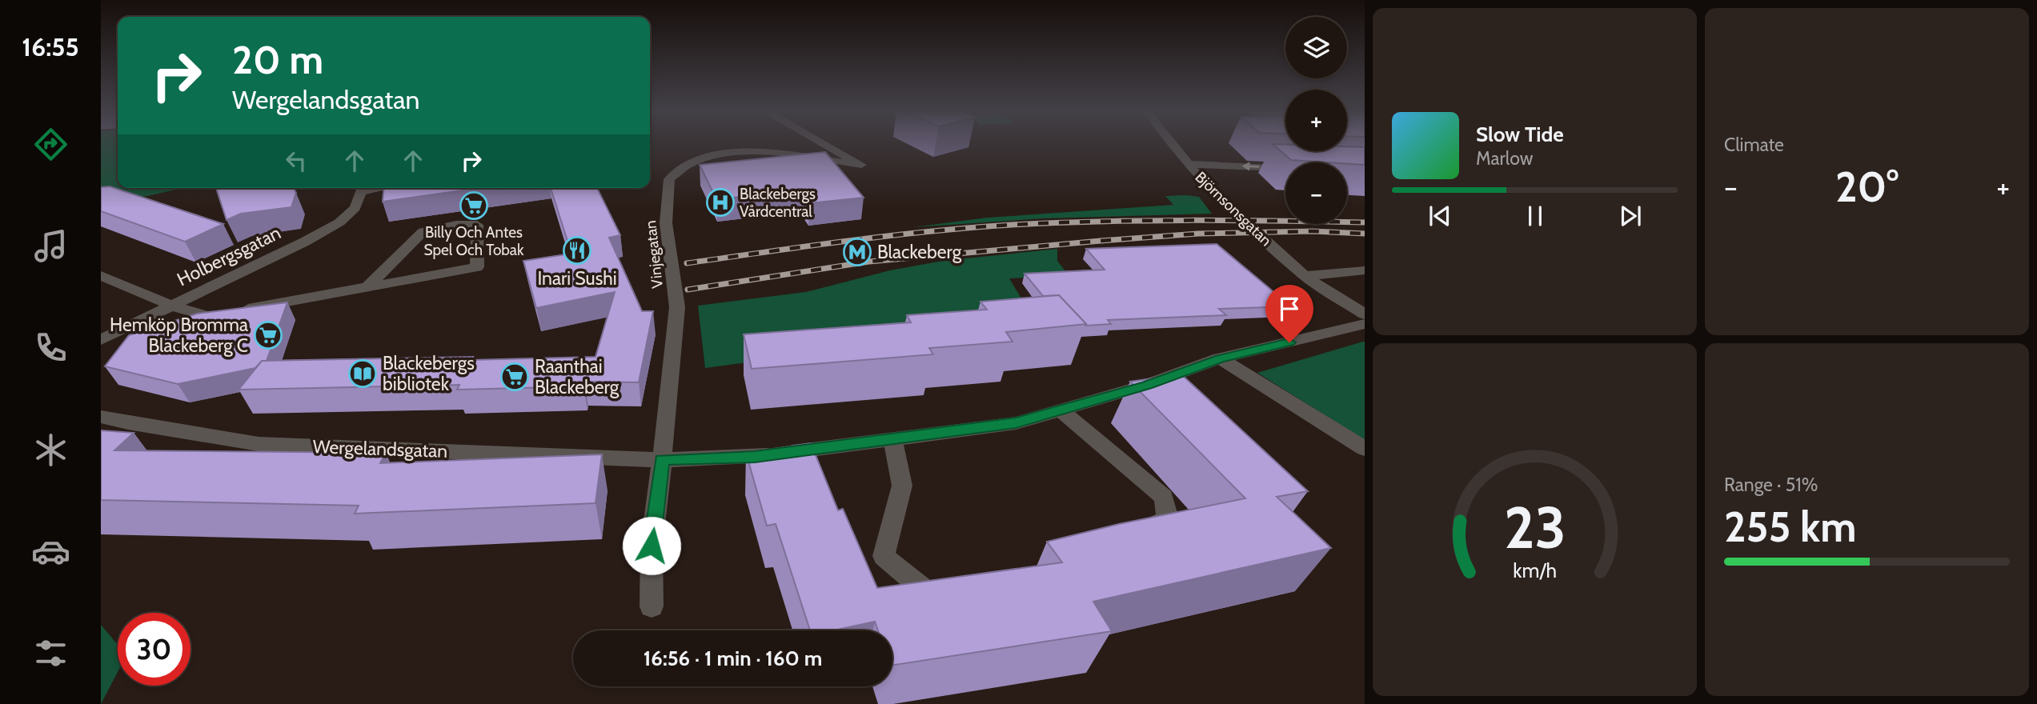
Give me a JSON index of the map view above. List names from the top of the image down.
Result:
{
  "streets": {
    "street": [
      "Björnsonsgatan",
      "Vinjegatan",
      "Holbergsgatan",
      "Wergelandsgatan"
    ]
  },
  "crossings": [
    ["Vinjegatan", "Wergelandsgatan"]
  ],
  "places": {
    "hospital": ["Blackebergs Vårdcentral"],
    "supermarket": ["Billy Och Antes Spel Och Tobak", "Hemköp Bromma Blackeberg C", "Raanthai Blackeberg"],
    "restaurant": ["Inari Sushi"],
    "metro station": ["Blackeberg"],
    "library": ["Blackebergs bibliotek"]
  },
  "page": {
    "tabs": "16:55",
    "tile": [
      "Climate",
      ["Range · 51%", "255 km"]
    ],
    "map_buttons": ["+", "−"],
    "turn": ["20 m", "Wergelandsgatan"],
    "song": ["Slow Tide", "Marlow"],
    "heat": ["−", "20°", "+"],
    "limit": "30",
    "trip": "16:56 · 1 min · 160 m",
    "gauge": ["23", "km/h"]
  }
}
